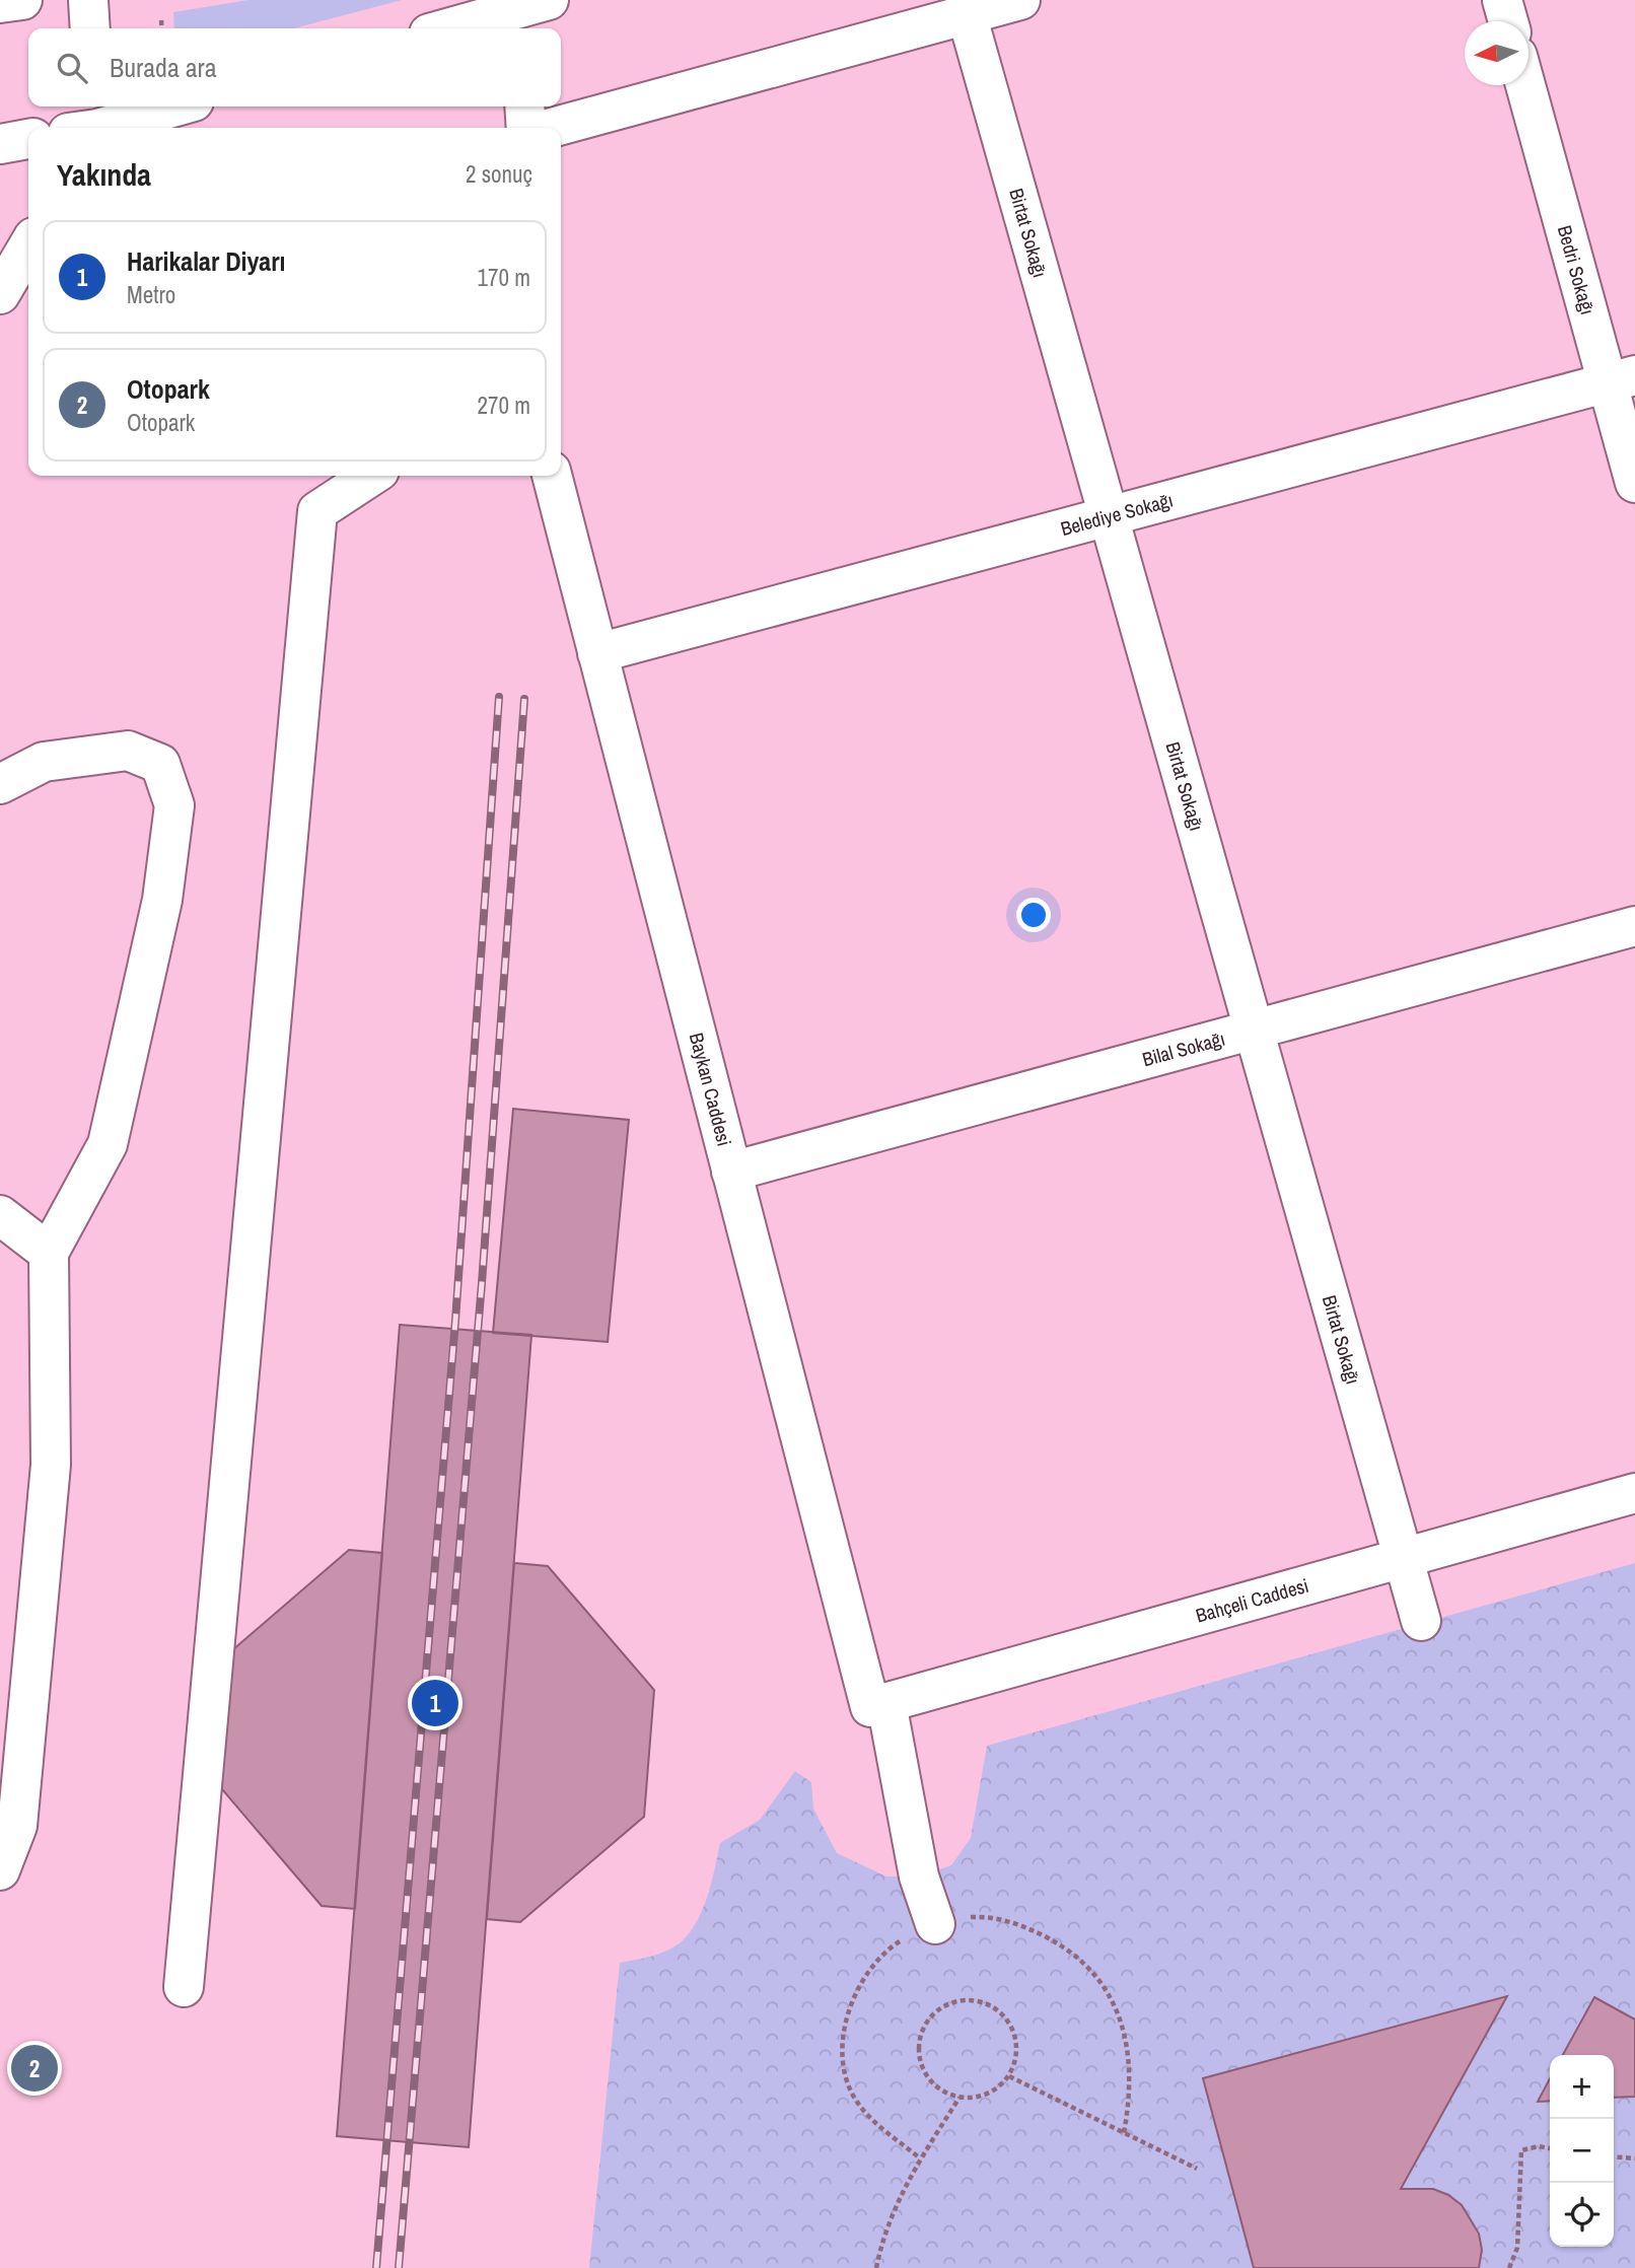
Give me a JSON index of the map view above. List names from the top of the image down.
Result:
{
  "streets": {
    "street": [
      "Birtat Sokağı",
      "Bedri Sokağı",
      "Belediye Sokağı",
      "Bilal Sokağı",
      "Baykan Caddesi",
      "Bahçeli Caddesi"
    ]
  },
  "crossings": [
    ["Birtat Sokağı", "Belediye Sokağı"],
    ["Birtat Sokağı", "Bilal Sokağı"],
    ["Birtat Sokağı", "Bahçeli Caddesi"],
    ["Bedri Sokağı", "Belediye Sokağı"],
    ["Belediye Sokağı", "Baykan Caddesi"],
    ["Bilal Sokağı", "Baykan Caddesi"],
    ["Baykan Caddesi", "Bahçeli Caddesi"]
  ],
  "north": "left",
  "page": {
    "search": "Burada ara",
    "heading": ["Yakında", "2 sonuç"],
    "list": [
      {
        "mark": "1",
        "name": "Harikalar Diyarı",
        "note": "Metro",
        "value": "170 m"
      },
      {
        "mark": "2",
        "name": "Otopark",
        "note": "Otopark",
        "value": "270 m"
      }
    ],
    "pins": ["1", "2"],
    "map_buttons": ["+", "−"]
  }
}
